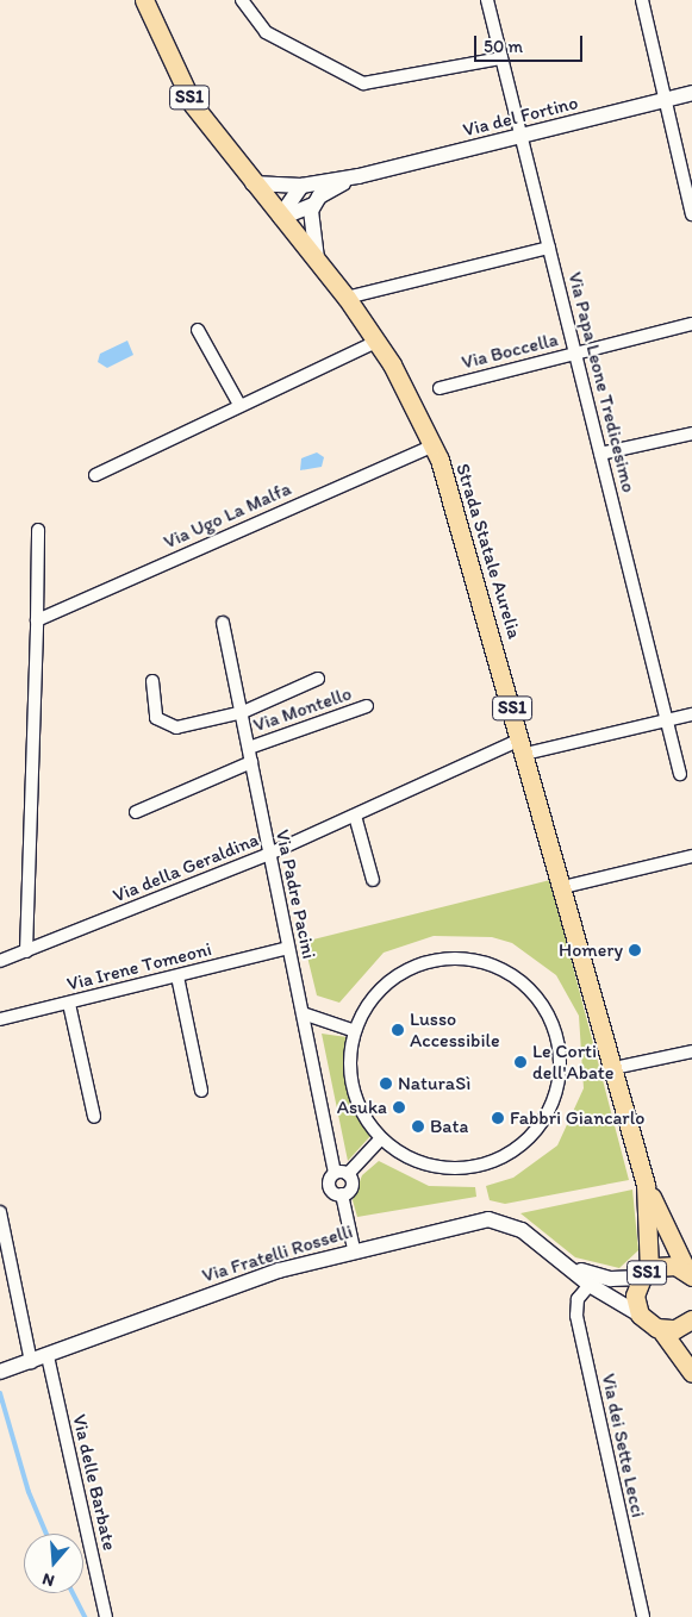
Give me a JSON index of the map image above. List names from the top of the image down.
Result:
{
  "streets": {
    "main road": ["SS1", "Strada Statale Aurelia"],
    "street": [
      "Via del Fortino",
      "Via Boccella",
      "Via Papa Leone Tredicesimo",
      "Via Ugo La Malfa",
      "Via Montello",
      "Via della Geraldina",
      "Via Padre Pacini",
      "Via Irene Tomeoni",
      "Via Fratelli Rosselli",
      "Via dei Sette Lecci",
      "Via delle Barbate"
    ]
  },
  "crossings": [
    ["SS1", "Strada Statale Aurelia"],
    ["SS1", "Via Fratelli Rosselli"],
    ["Via del Fortino", "Via Papa Leone Tredicesimo"],
    ["Via del Fortino", "Strada Statale Aurelia"],
    ["Via Boccella", "Via Papa Leone Tredicesimo"],
    ["Via Papa Leone Tredicesimo", "Via della Geraldina"],
    ["Via Ugo La Malfa", "Strada Statale Aurelia"],
    ["Strada Statale Aurelia", "Via della Geraldina"],
    ["Strada Statale Aurelia", "Via Fratelli Rosselli"],
    ["Via Montello", "Via Padre Pacini"],
    ["Via della Geraldina", "Via Padre Pacini"],
    ["Via Padre Pacini", "Via Irene Tomeoni"],
    ["Via Padre Pacini", "Via Fratelli Rosselli"],
    ["Via Fratelli Rosselli", "Via dei Sette Lecci"],
    ["Via Fratelli Rosselli", "Via delle Barbate"]
  ],
  "places": [
    "Homery",
    "Lusso Accessibile",
    "Le Corti dell'Abate",
    "NaturaSì",
    "Asuka",
    "Fabbri Giancarlo",
    "Bata"
  ],
  "scale_bar": "50 m",
  "north": "bottom"
}
